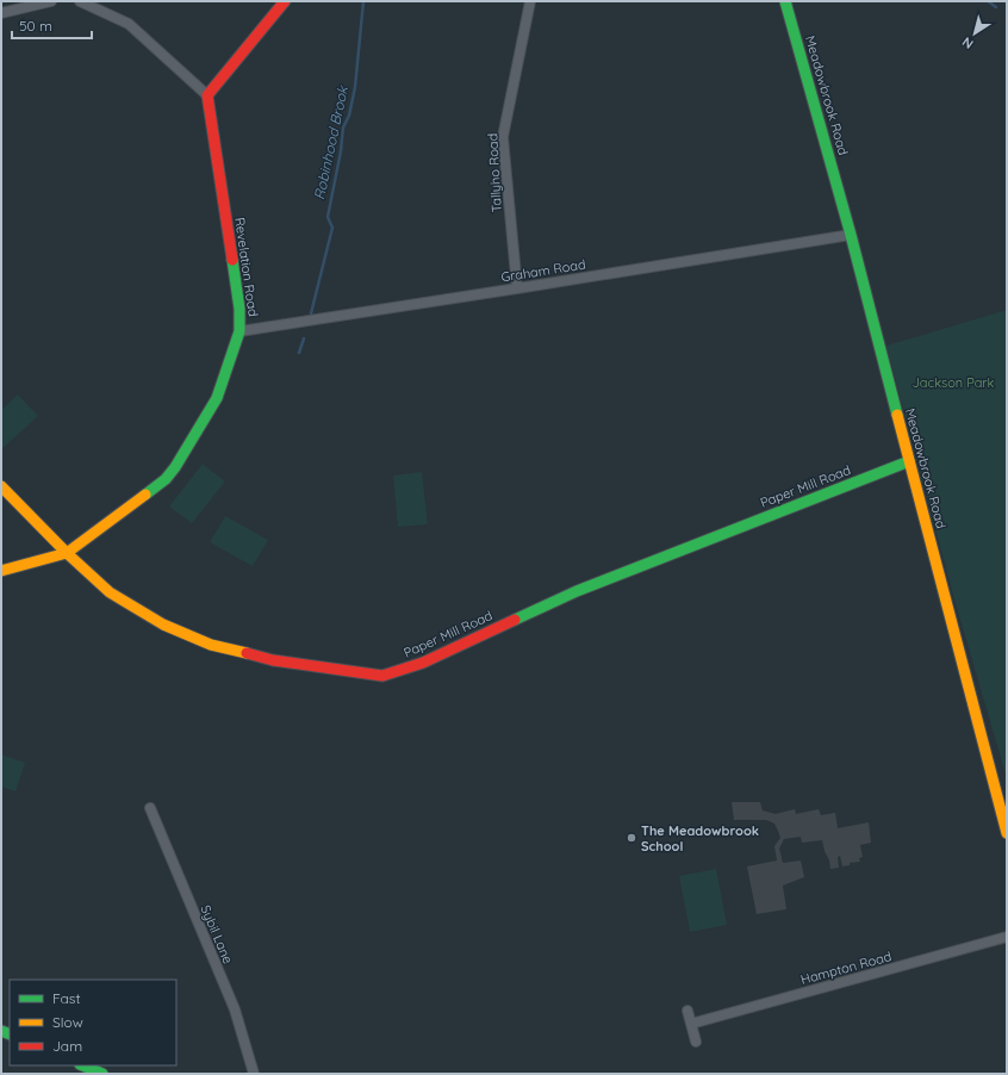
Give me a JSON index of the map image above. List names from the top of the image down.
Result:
{
  "streets": {
    "street": [
      "Meadowbrook Road",
      "Tallyho Road",
      "Revelation Road",
      "Graham Road",
      "Paper Mill Road",
      "Sybil Lane",
      "Hampton Road"
    ]
  },
  "crossings": [
    ["Meadowbrook Road", "Graham Road"],
    ["Meadowbrook Road", "Paper Mill Road"],
    ["Tallyho Road", "Graham Road"],
    ["Revelation Road", "Graham Road"],
    ["Revelation Road", "Paper Mill Road"]
  ],
  "water": ["Robinhood Brook"],
  "parks": ["Jackson Park"],
  "places": ["The Meadowbrook School"],
  "legend": ["Fast", "Slow", "Jam"],
  "scale_bar": "50 m",
  "north": "bottom left"
}
